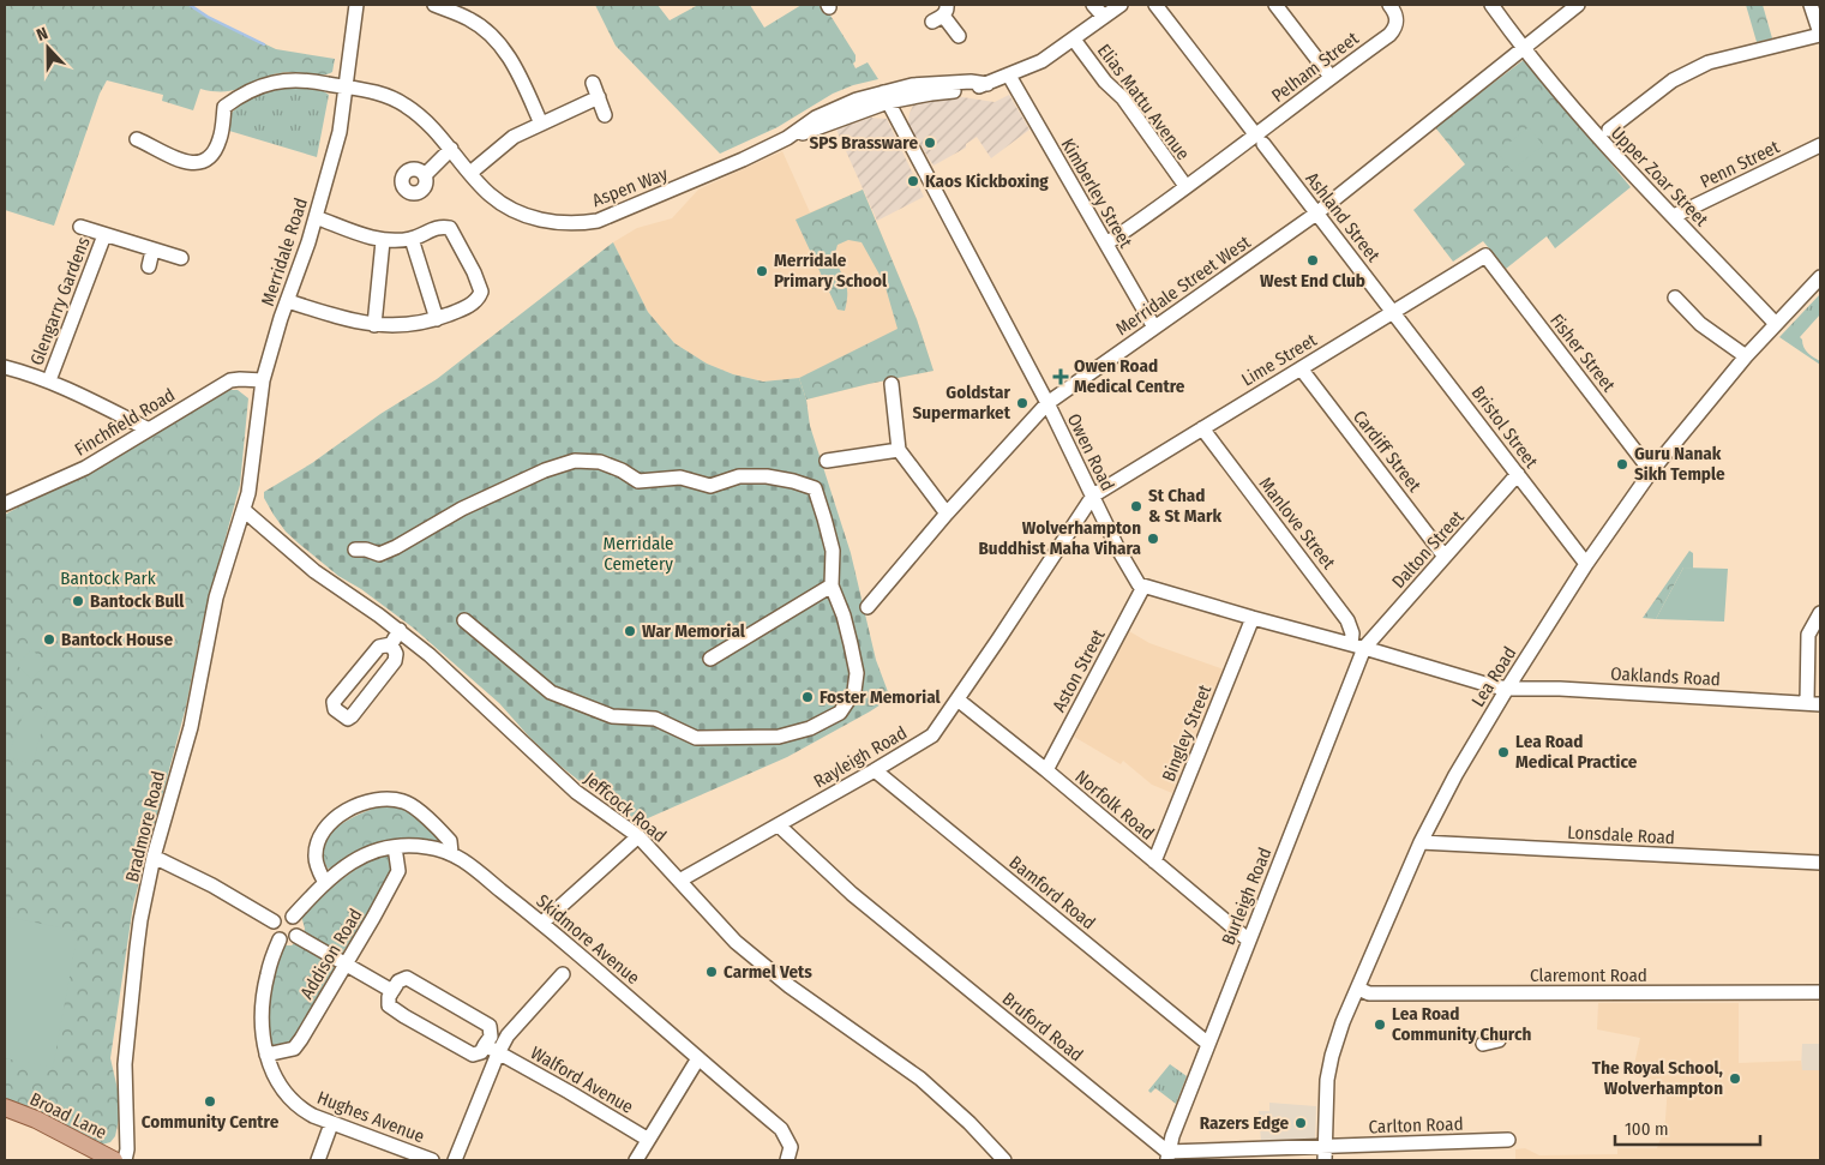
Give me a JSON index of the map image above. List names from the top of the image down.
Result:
{
  "streets": {
    "main road": ["Broad Lane"],
    "street": [
      "Pelham Street",
      "Elias Mattu Avenue",
      "Penn Street",
      "Upper Zoar Street",
      "Aspen Way",
      "Kimberley Street",
      "Ashland Street",
      "Merridale Road",
      "Merridale Street West",
      "Glengarry Gardens",
      "Fisher Street",
      "Lime Street",
      "Finchfield Road",
      "Bristol Street",
      "Cardiff Street",
      "Owen Road",
      "Manlove Street",
      "Dalton Street",
      "Aston Street",
      "Lea Road",
      "Oaklands Road",
      "Bingley Street",
      "Rayleigh Road",
      "Norfolk Road",
      "Jeffcock Road",
      "Bradmore Road",
      "Lonsdale Road",
      "Bamford Road",
      "Burleigh Road",
      "Skidmore Avenue",
      "Addison Road",
      "Claremont Road",
      "Bruford Road",
      "Walford Avenue",
      "Hughes Avenue",
      "Carlton Road"
    ]
  },
  "crossings": [
    ["Pelham Street", "Elias Mattu Avenue"],
    ["Pelham Street", "Ashland Street"],
    ["Elias Mattu Avenue", "Aspen Way"],
    ["Elias Mattu Avenue", "Kimberley Street"],
    ["Elias Mattu Avenue", "Ashland Street"],
    ["Penn Street", "Upper Zoar Street"],
    ["Upper Zoar Street", "Merridale Street West"],
    ["Upper Zoar Street", "Lea Road"],
    ["Aspen Way", "Kimberley Street"],
    ["Aspen Way", "Merridale Road"],
    ["Aspen Way", "Owen Road"],
    ["Kimberley Street", "Merridale Street West"],
    ["Ashland Street", "Merridale Street West"],
    ["Ashland Street", "Lime Street"],
    ["Ashland Street", "Bristol Street"],
    ["Merridale Road", "Finchfield Road"],
    ["Merridale Road", "Jeffcock Road"],
    ["Merridale Road", "Bradmore Road"],
    ["Merridale Street West", "Owen Road"],
    ["Fisher Street", "Lime Street"],
    ["Fisher Street", "Lea Road"],
    ["Lime Street", "Bristol Street"],
    ["Lime Street", "Cardiff Street"],
    ["Lime Street", "Owen Road"],
    ["Lime Street", "Manlove Street"],
    ["Lime Street", "Rayleigh Road"],
    ["Bristol Street", "Dalton Street"],
    ["Bristol Street", "Lea Road"],
    ["Cardiff Street", "Dalton Street"],
    ["Owen Road", "Aston Street"],
    ["Owen Road", "Rayleigh Road"],
    ["Manlove Street", "Dalton Street"],
    ["Manlove Street", "Burleigh Road"],
    ["Dalton Street", "Burleigh Road"],
    ["Aston Street", "Norfolk Road"],
    ["Lea Road", "Oaklands Road"],
    ["Lea Road", "Lonsdale Road"],
    ["Lea Road", "Claremont Road"],
    ["Lea Road", "Carlton Road"],
    ["Bingley Street", "Norfolk Road"],
    ["Rayleigh Road", "Norfolk Road"],
    ["Rayleigh Road", "Jeffcock Road"],
    ["Rayleigh Road", "Bamford Road"],
    ["Rayleigh Road", "Bruford Road"],
    ["Norfolk Road", "Burleigh Road"],
    ["Jeffcock Road", "Bradmore Road"],
    ["Bamford Road", "Burleigh Road"],
    ["Burleigh Road", "Bruford Road"],
    ["Skidmore Avenue", "Addison Road"],
    ["Skidmore Avenue", "Walford Avenue"],
    ["Skidmore Avenue", "Hughes Avenue"],
    ["Addison Road", "Hughes Avenue"]
  ],
  "parks": ["Merridale Cemetery", "Bantock Park"],
  "places": {
    "other": [
      "SPS Brassware",
      "Kaos Kickboxing",
      "West End Club",
      "Merridale Primary School",
      "Goldstar Supermarket",
      "Guru Nanak Sikh Temple",
      "St Chad & St Mark",
      "Wolverhampton Buddhist Maha Vihara",
      "Bantock Bull",
      "War Memorial",
      "Bantock House",
      "Foster Memorial",
      "Lea Road Medical Practice",
      "Carmel Vets",
      "Lea Road Community Church",
      "The Royal School, Wolverhampton",
      "Community Centre",
      "Razers Edge"
    ],
    "health": ["Owen Road Medical Centre"]
  },
  "scale_bar": "100 m",
  "north": "top"
}
